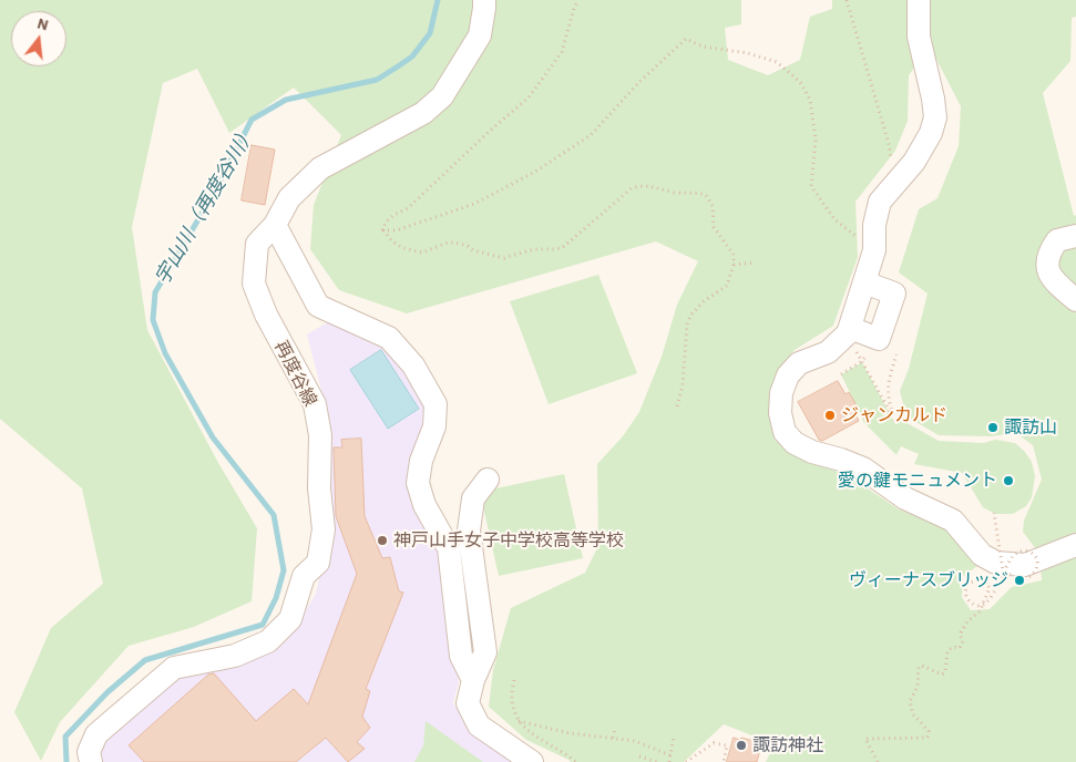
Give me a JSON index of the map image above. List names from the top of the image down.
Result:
{
  "streets": {
    "street": ["再度谷線"]
  },
  "water": ["宇山川（再度谷川）"],
  "places": [
    "ジャンカルド",
    "諏訪山",
    "愛の鍵モニュメント",
    "神戸山手女子中学校高等学校",
    "ヴィーナスブリッジ",
    "諏訪神社"
  ],
  "north": "top"
}
